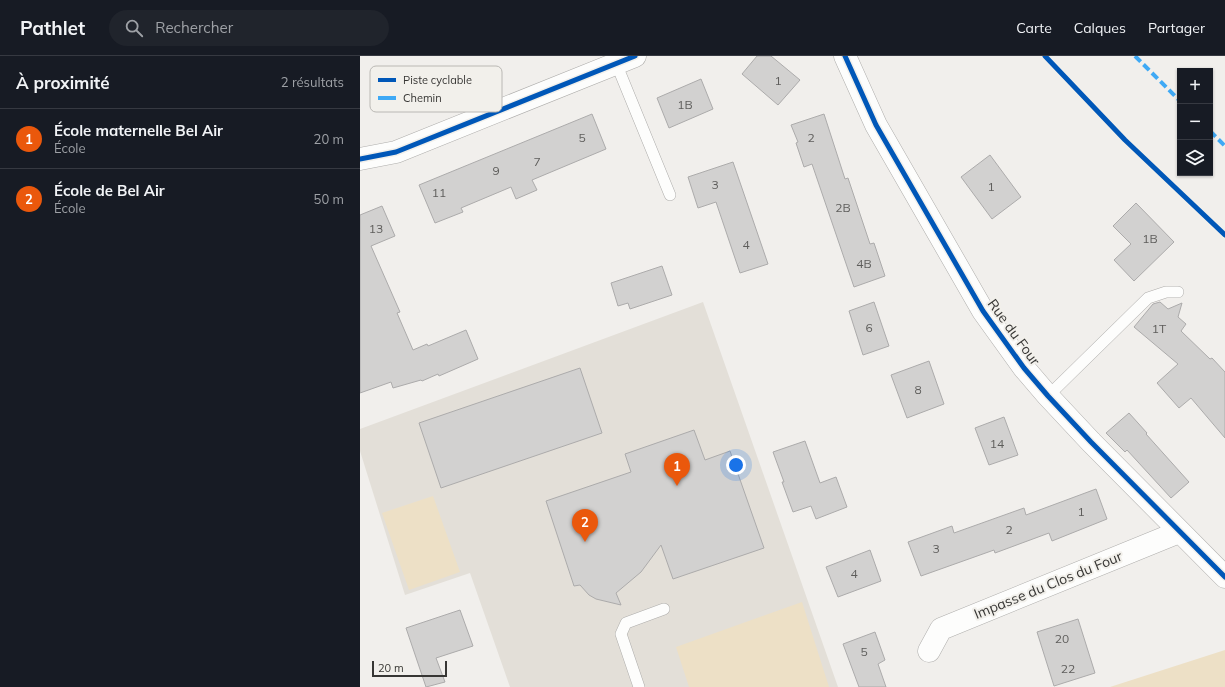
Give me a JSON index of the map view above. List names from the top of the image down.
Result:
{
  "streets": {
    "street": ["Rue du Four", "Impasse du Clos du Four"]
  },
  "crossings": [
    ["Rue du Four", "Impasse du Clos du Four"]
  ],
  "house_numbers": [
    "1",
    "1B",
    "5",
    "2",
    "7",
    "9",
    "3",
    "1",
    "11",
    "2B",
    "13",
    "1B",
    "4",
    "4B",
    "6",
    "1T",
    "8",
    "14",
    "1",
    "2",
    "3",
    "4",
    "20",
    "5",
    "22"
  ],
  "legend": ["Piste cyclable", "Chemin"],
  "scale_bar": "20 m",
  "page": {
    "header": "Pathlet",
    "search": "Rechercher",
    "nav": ["Carte", "Calques", "Partager"],
    "heading": ["À proximité", "2 résultats"],
    "map_buttons": ["+", "−"],
    "list": [
      {
        "mark": "1",
        "name": "École maternelle Bel Air",
        "note": "École",
        "value": "20 m"
      },
      {
        "mark": "2",
        "name": "École de Bel Air",
        "note": "École",
        "value": "50 m"
      }
    ],
    "pins": ["1", "2"],
    "scale": "20 m"
  }
}
